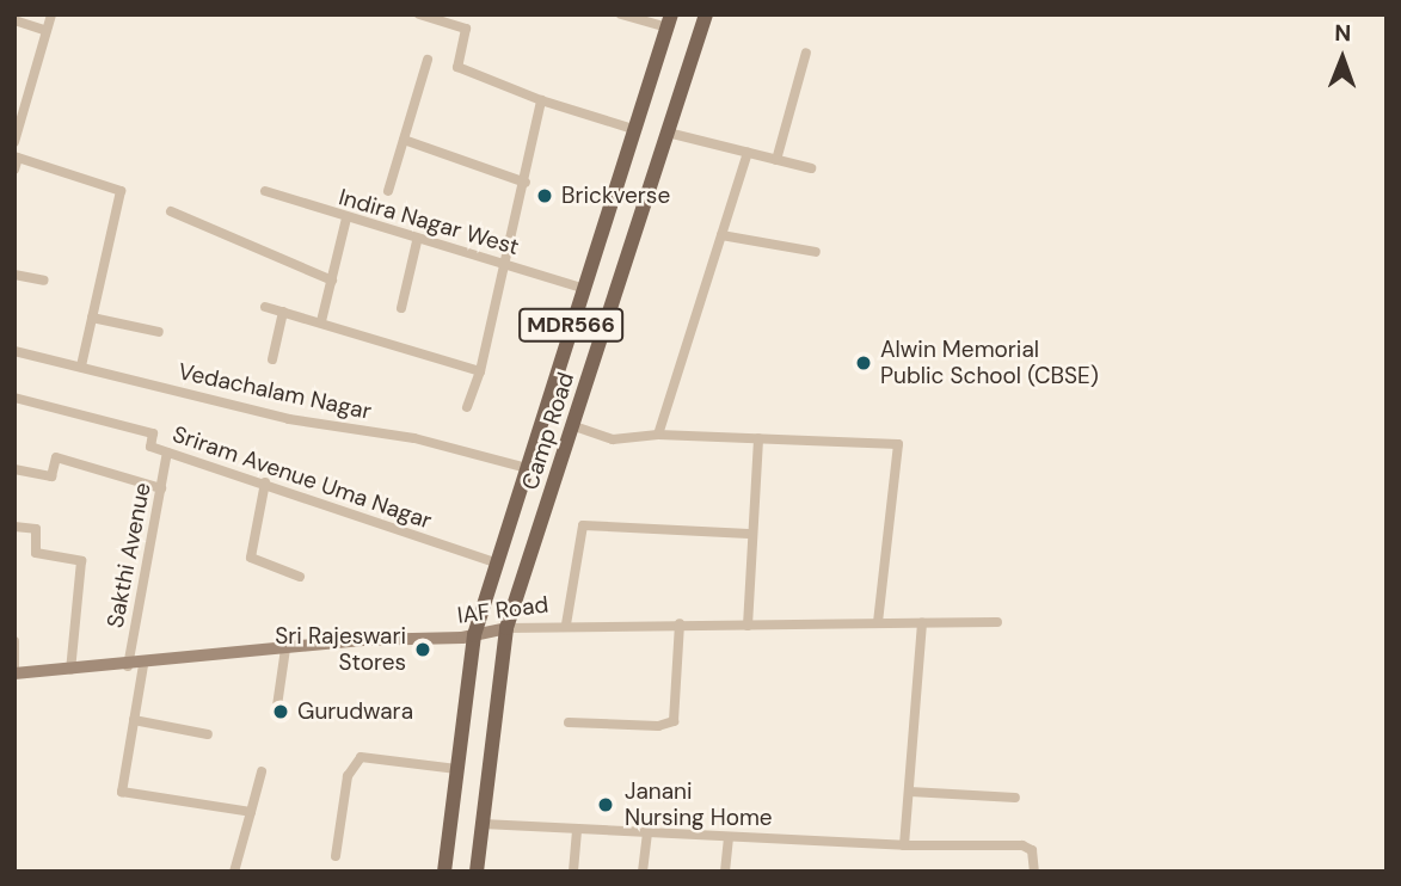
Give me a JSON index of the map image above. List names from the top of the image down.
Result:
{
  "streets": {
    "main road": ["MDR566", "Camp Road"],
    "street": [
      "Indira Nagar West",
      "Vedachalam Nagar",
      "Sriram Avenue Uma Nagar",
      "Sakthi Avenue",
      "IAF Road"
    ]
  },
  "crossings": [
    ["Indira Nagar West", "Camp Road"],
    ["Vedachalam Nagar", "Camp Road"],
    ["Camp Road", "Sriram Avenue Uma Nagar"],
    ["Camp Road", "IAF Road"],
    ["Sriram Avenue Uma Nagar", "Sakthi Avenue"],
    ["Sakthi Avenue", "IAF Road"]
  ],
  "places": [
    "Brickverse",
    "Alwin Memorial Public School (CBSE)",
    "Sri Rajeswari Stores",
    "Gurudwara",
    "Janani Nursing Home"
  ],
  "north": "top"
}
